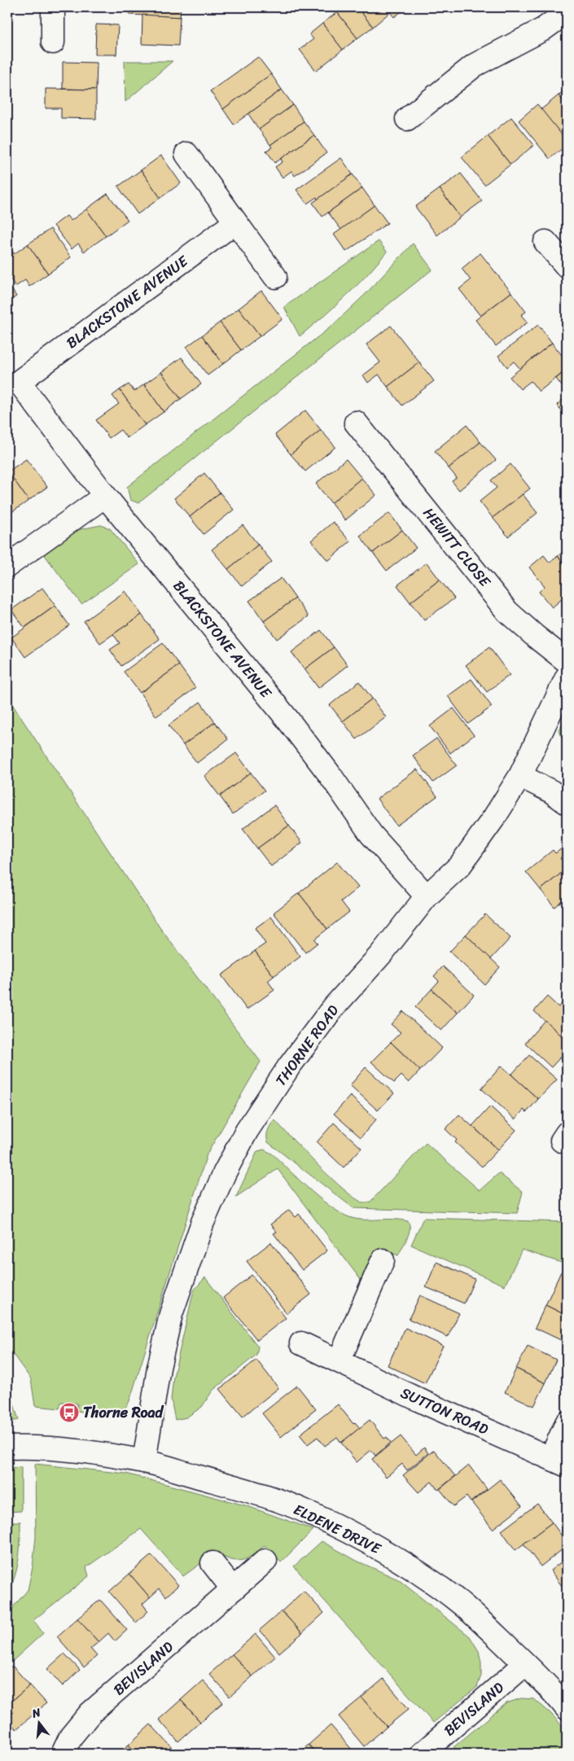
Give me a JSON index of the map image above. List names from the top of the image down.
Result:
{
  "streets": {
    "street": [
      "BLACKSTONE AVENUE",
      "HEWITT CLOSE",
      "THORNE ROAD",
      "SUTTON ROAD",
      "ELDENE DRIVE",
      "BEVISLAND"
    ]
  },
  "crossings": [
    ["BLACKSTONE AVENUE", "THORNE ROAD"],
    ["THORNE ROAD", "ELDENE DRIVE"],
    ["ELDENE DRIVE", "BEVISLAND"]
  ],
  "places": {
    "bus stop": ["Thorne Road"]
  },
  "north": "top"
}
